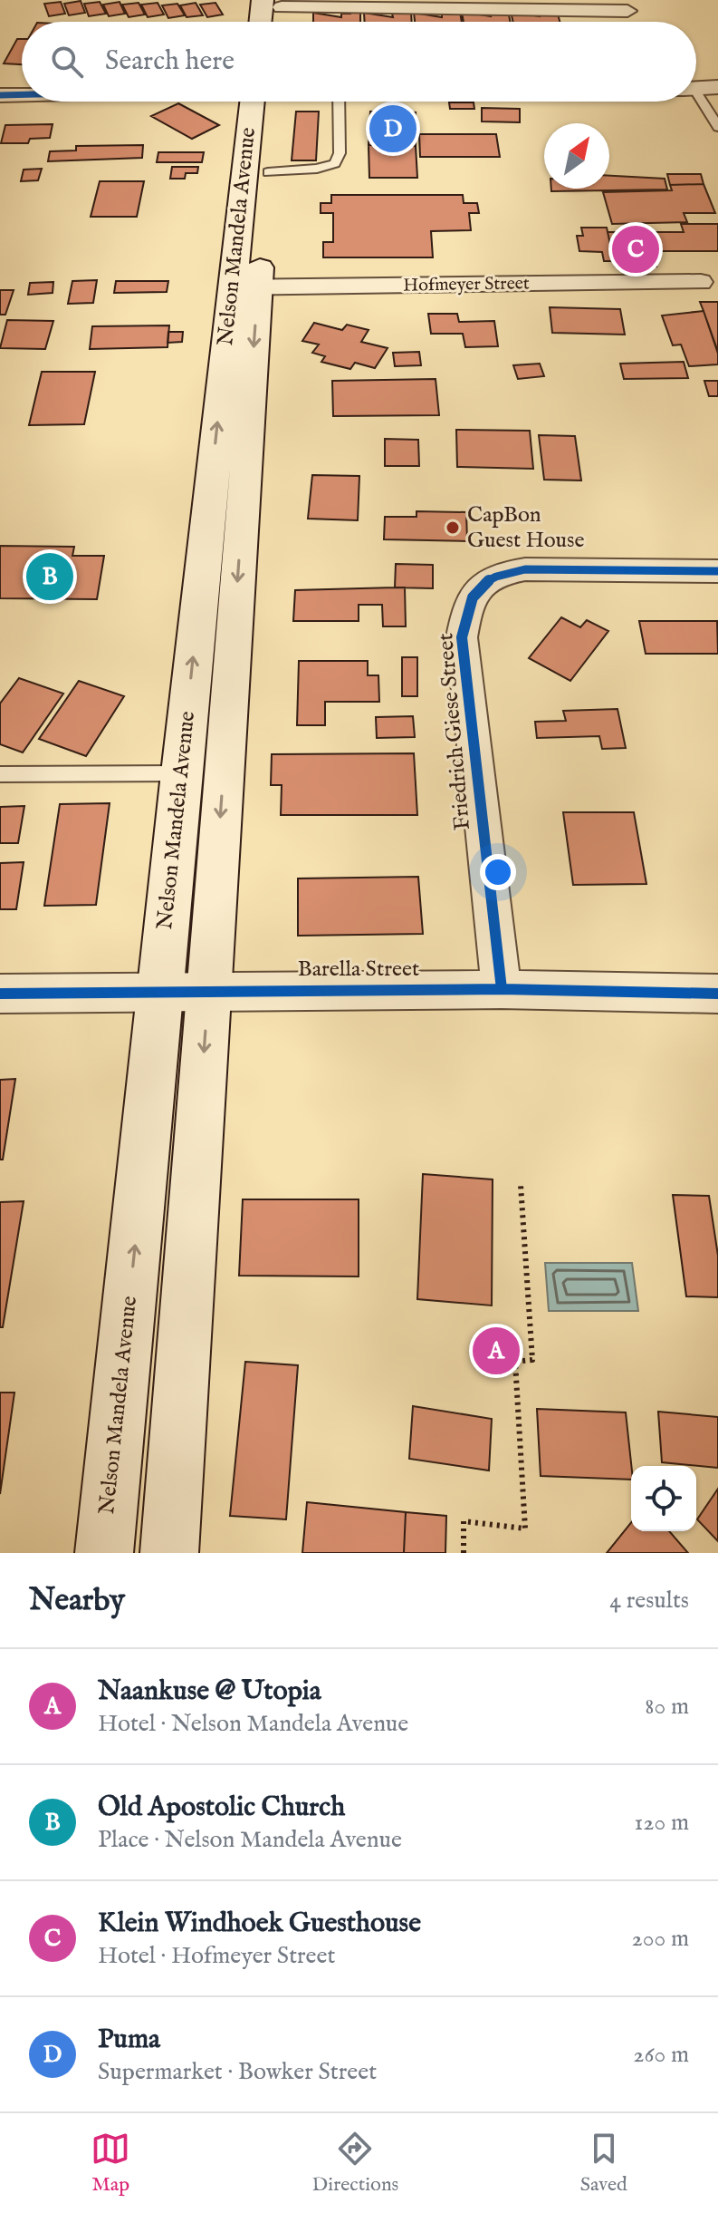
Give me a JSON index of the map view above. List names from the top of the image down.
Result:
{
  "streets": {
    "main road": ["Nelson Mandela Avenue"],
    "street": ["Hofmeyer Street", "Friedrich Giese Street", "Barella Street"]
  },
  "crossings": [
    ["Nelson Mandela Avenue", "Hofmeyer Street"],
    ["Nelson Mandela Avenue", "Barella Street"],
    ["Friedrich Giese Street", "Barella Street"]
  ],
  "places": ["CapBon Guest House"],
  "north": "top right",
  "page": {
    "search": "Search here",
    "pins": [
      "D",
      "C",
      "B",
      "A"
    ],
    "heading": ["Nearby", "4 results"],
    "list": [
      {
        "mark": "A",
        "name": "Naankuse @ Utopia",
        "note": "Hotel · Nelson Mandela Avenue",
        "value": "80 m"
      },
      {
        "mark": "B",
        "name": "Old Apostolic Church",
        "note": "Place · Nelson Mandela Avenue",
        "value": "120 m"
      },
      {
        "mark": "C",
        "name": "Klein Windhoek Guesthouse",
        "note": "Hotel · Hofmeyer Street",
        "value": "200 m"
      },
      {
        "mark": "D",
        "name": "Puma",
        "note": "Supermarket · Bowker Street",
        "value": "260 m"
      }
    ],
    "nav": ["Map", "Directions", "Saved"]
  }
}
